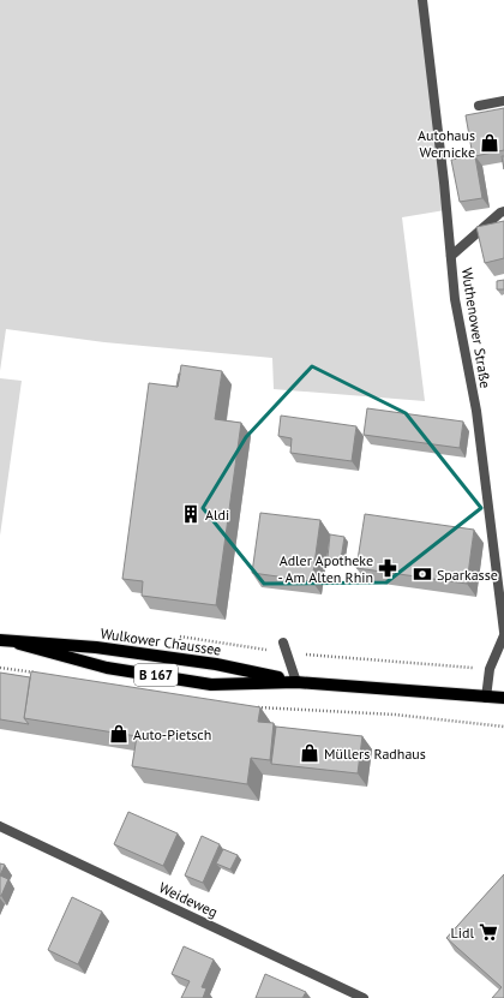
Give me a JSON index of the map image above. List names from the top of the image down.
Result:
{
  "streets": {
    "main road": ["Wulkower Chaussee", "B 167"],
    "lane": ["Wuthenower Straße", "Weideweg"]
  },
  "crossings": [
    ["Wuthenower Straße", "Wulkower Chaussee"]
  ],
  "places": {
    "shop": ["Autohaus Wernicke", "Auto-Pietsch", "Müllers Radhaus"],
    "building": ["Aldi"],
    "pharmacy": ["Adler Apotheke - Am Alten Rhin"],
    "bank": ["Sparkasse"],
    "supermarket": ["Lidl"]
  }
}
